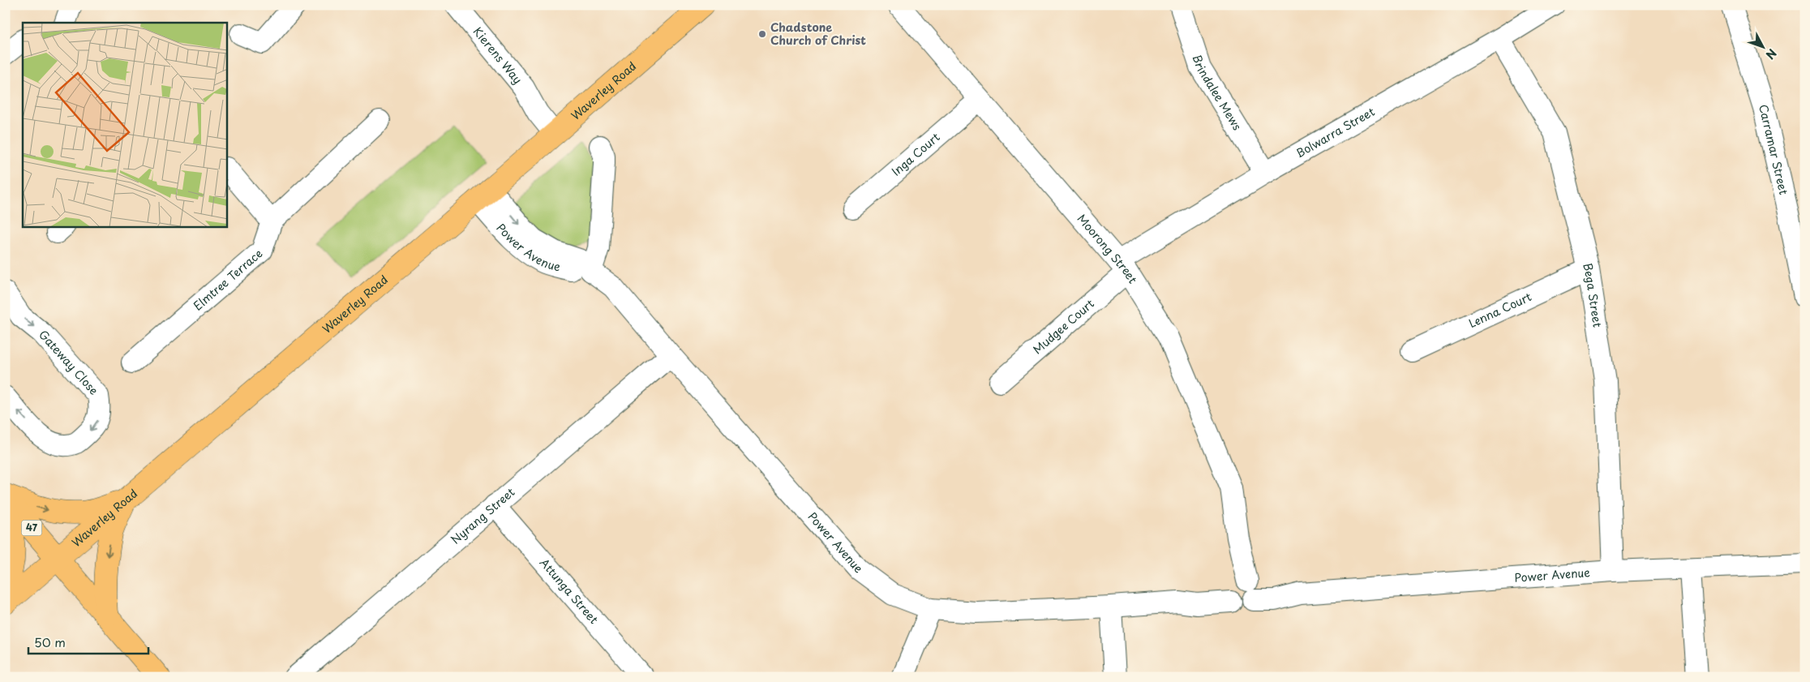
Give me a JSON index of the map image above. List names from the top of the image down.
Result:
{
  "streets": {
    "main road": ["Waverley Road", "47"],
    "street": [
      "Kierens Way",
      "Brindalee Mews",
      "Bolwarra Street",
      "Carramar Street",
      "Inga Court",
      "Power Avenue",
      "Moorong Street",
      "Elmtree Terrace",
      "Bega Street",
      "Lenna Court",
      "Mudgee Court",
      "Gateway Close",
      "Nyrang Street",
      "Attunga Street"
    ]
  },
  "crossings": [
    ["Kierens Way", "Waverley Road"],
    ["Waverley Road", "Power Avenue"],
    ["Waverley Road", "47"],
    ["Brindalee Mews", "Bolwarra Street"],
    ["Bolwarra Street", "Moorong Street"],
    ["Bolwarra Street", "Bega Street"],
    ["Bolwarra Street", "Mudgee Court"],
    ["Inga Court", "Moorong Street"],
    ["Power Avenue", "Moorong Street"],
    ["Power Avenue", "Bega Street"],
    ["Power Avenue", "Nyrang Street"],
    ["Moorong Street", "Mudgee Court"],
    ["Bega Street", "Lenna Court"],
    ["Nyrang Street", "Attunga Street"]
  ],
  "places": ["Chadstone Church of Christ"],
  "scale_bar": "50 m",
  "north": "bottom right"
}
